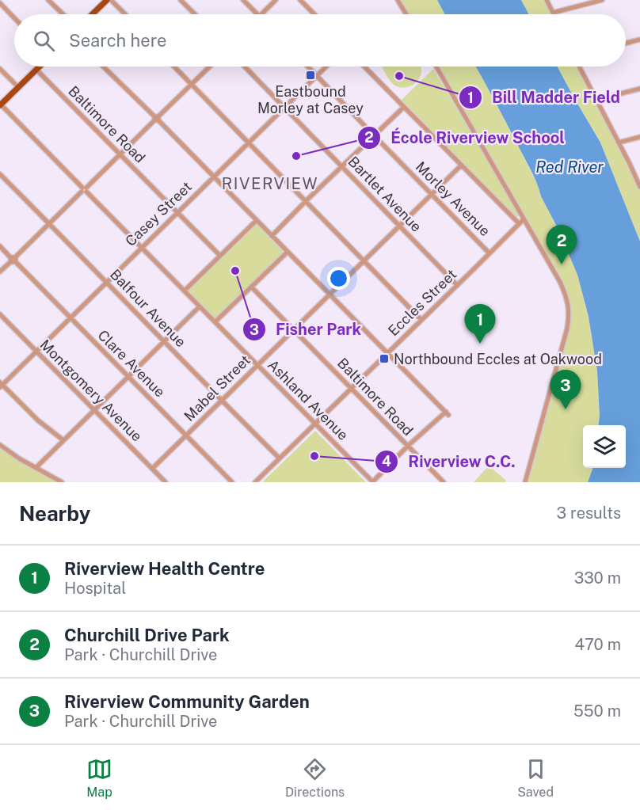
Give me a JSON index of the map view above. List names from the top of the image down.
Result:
{
  "streets": {
    "street": [
      "Baltimore Road",
      "Bartlet Avenue",
      "Morley Avenue",
      "Casey Street",
      "Eccles Street",
      "Balfour Avenue",
      "Clare Avenue",
      "Mabel Street",
      "Montgomery Avenue",
      "Ashland Avenue"
    ]
  },
  "crossings": [
    ["Baltimore Road", "Casey Street"],
    ["Baltimore Road", "Eccles Street"],
    ["Baltimore Road", "Mabel Street"],
    ["Bartlet Avenue", "Casey Street"],
    ["Bartlet Avenue", "Eccles Street"],
    ["Bartlet Avenue", "Mabel Street"],
    ["Morley Avenue", "Casey Street"],
    ["Morley Avenue", "Eccles Street"],
    ["Morley Avenue", "Mabel Street"],
    ["Casey Street", "Balfour Avenue"],
    ["Casey Street", "Clare Avenue"],
    ["Casey Street", "Montgomery Avenue"],
    ["Casey Street", "Ashland Avenue"],
    ["Eccles Street", "Balfour Avenue"],
    ["Eccles Street", "Ashland Avenue"],
    ["Balfour Avenue", "Mabel Street"],
    ["Clare Avenue", "Mabel Street"],
    ["Mabel Street", "Montgomery Avenue"],
    ["Mabel Street", "Ashland Avenue"]
  ],
  "districts": ["RIVERVIEW"],
  "water": ["Red River"],
  "places": {
    "transit": ["Eastbound Morley at Casey", "Northbound Eccles at Oakwood"],
    "other": [
      "Bill Madder Field",
      "École Riverview School",
      "Fisher Park",
      "Riverview C.C."
    ]
  },
  "page": {
    "search": "Search here",
    "pins": ["2", "1", "3"],
    "heading": ["Nearby", "3 results"],
    "list": [
      {
        "mark": "1",
        "name": "Riverview Health Centre",
        "note": "Hospital",
        "value": "330 m"
      },
      {
        "mark": "2",
        "name": "Churchill Drive Park",
        "note": "Park · Churchill Drive",
        "value": "470 m"
      },
      {
        "mark": "3",
        "name": "Riverview Community Garden",
        "note": "Park · Churchill Drive",
        "value": "550 m"
      }
    ],
    "nav": ["Map", "Directions", "Saved"]
  }
}
